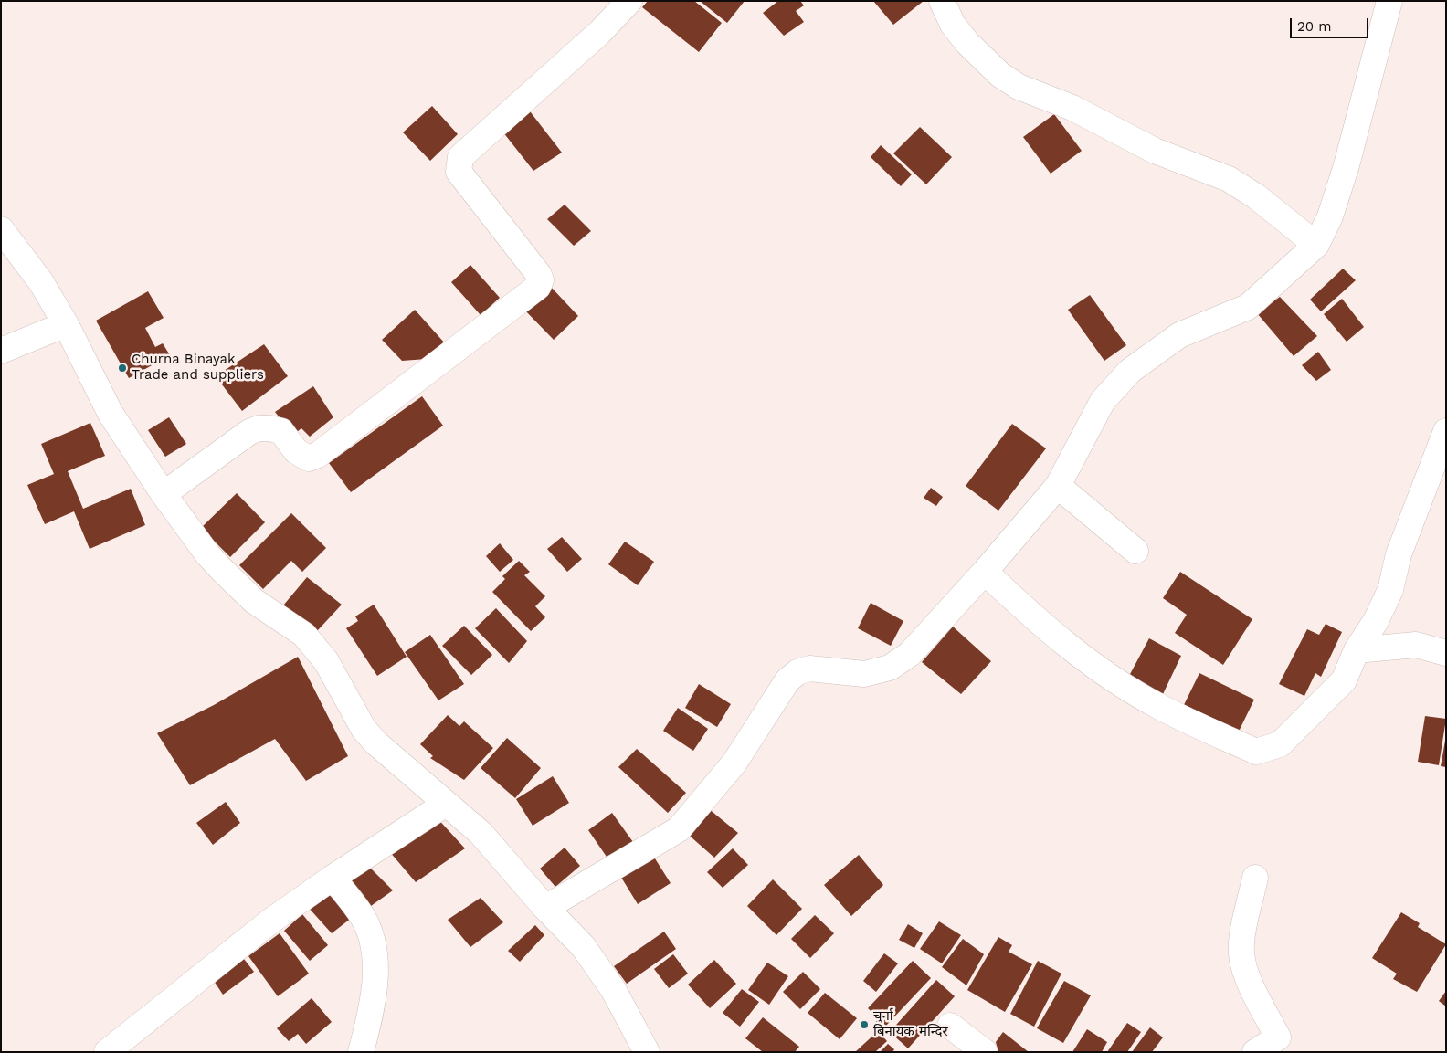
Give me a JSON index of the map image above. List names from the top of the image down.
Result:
{
  "places": ["Churna Binayak Trade and suppliers", "चुर्ना बिनायक मन्दिर"],
  "scale_bar": "20 m"
}
